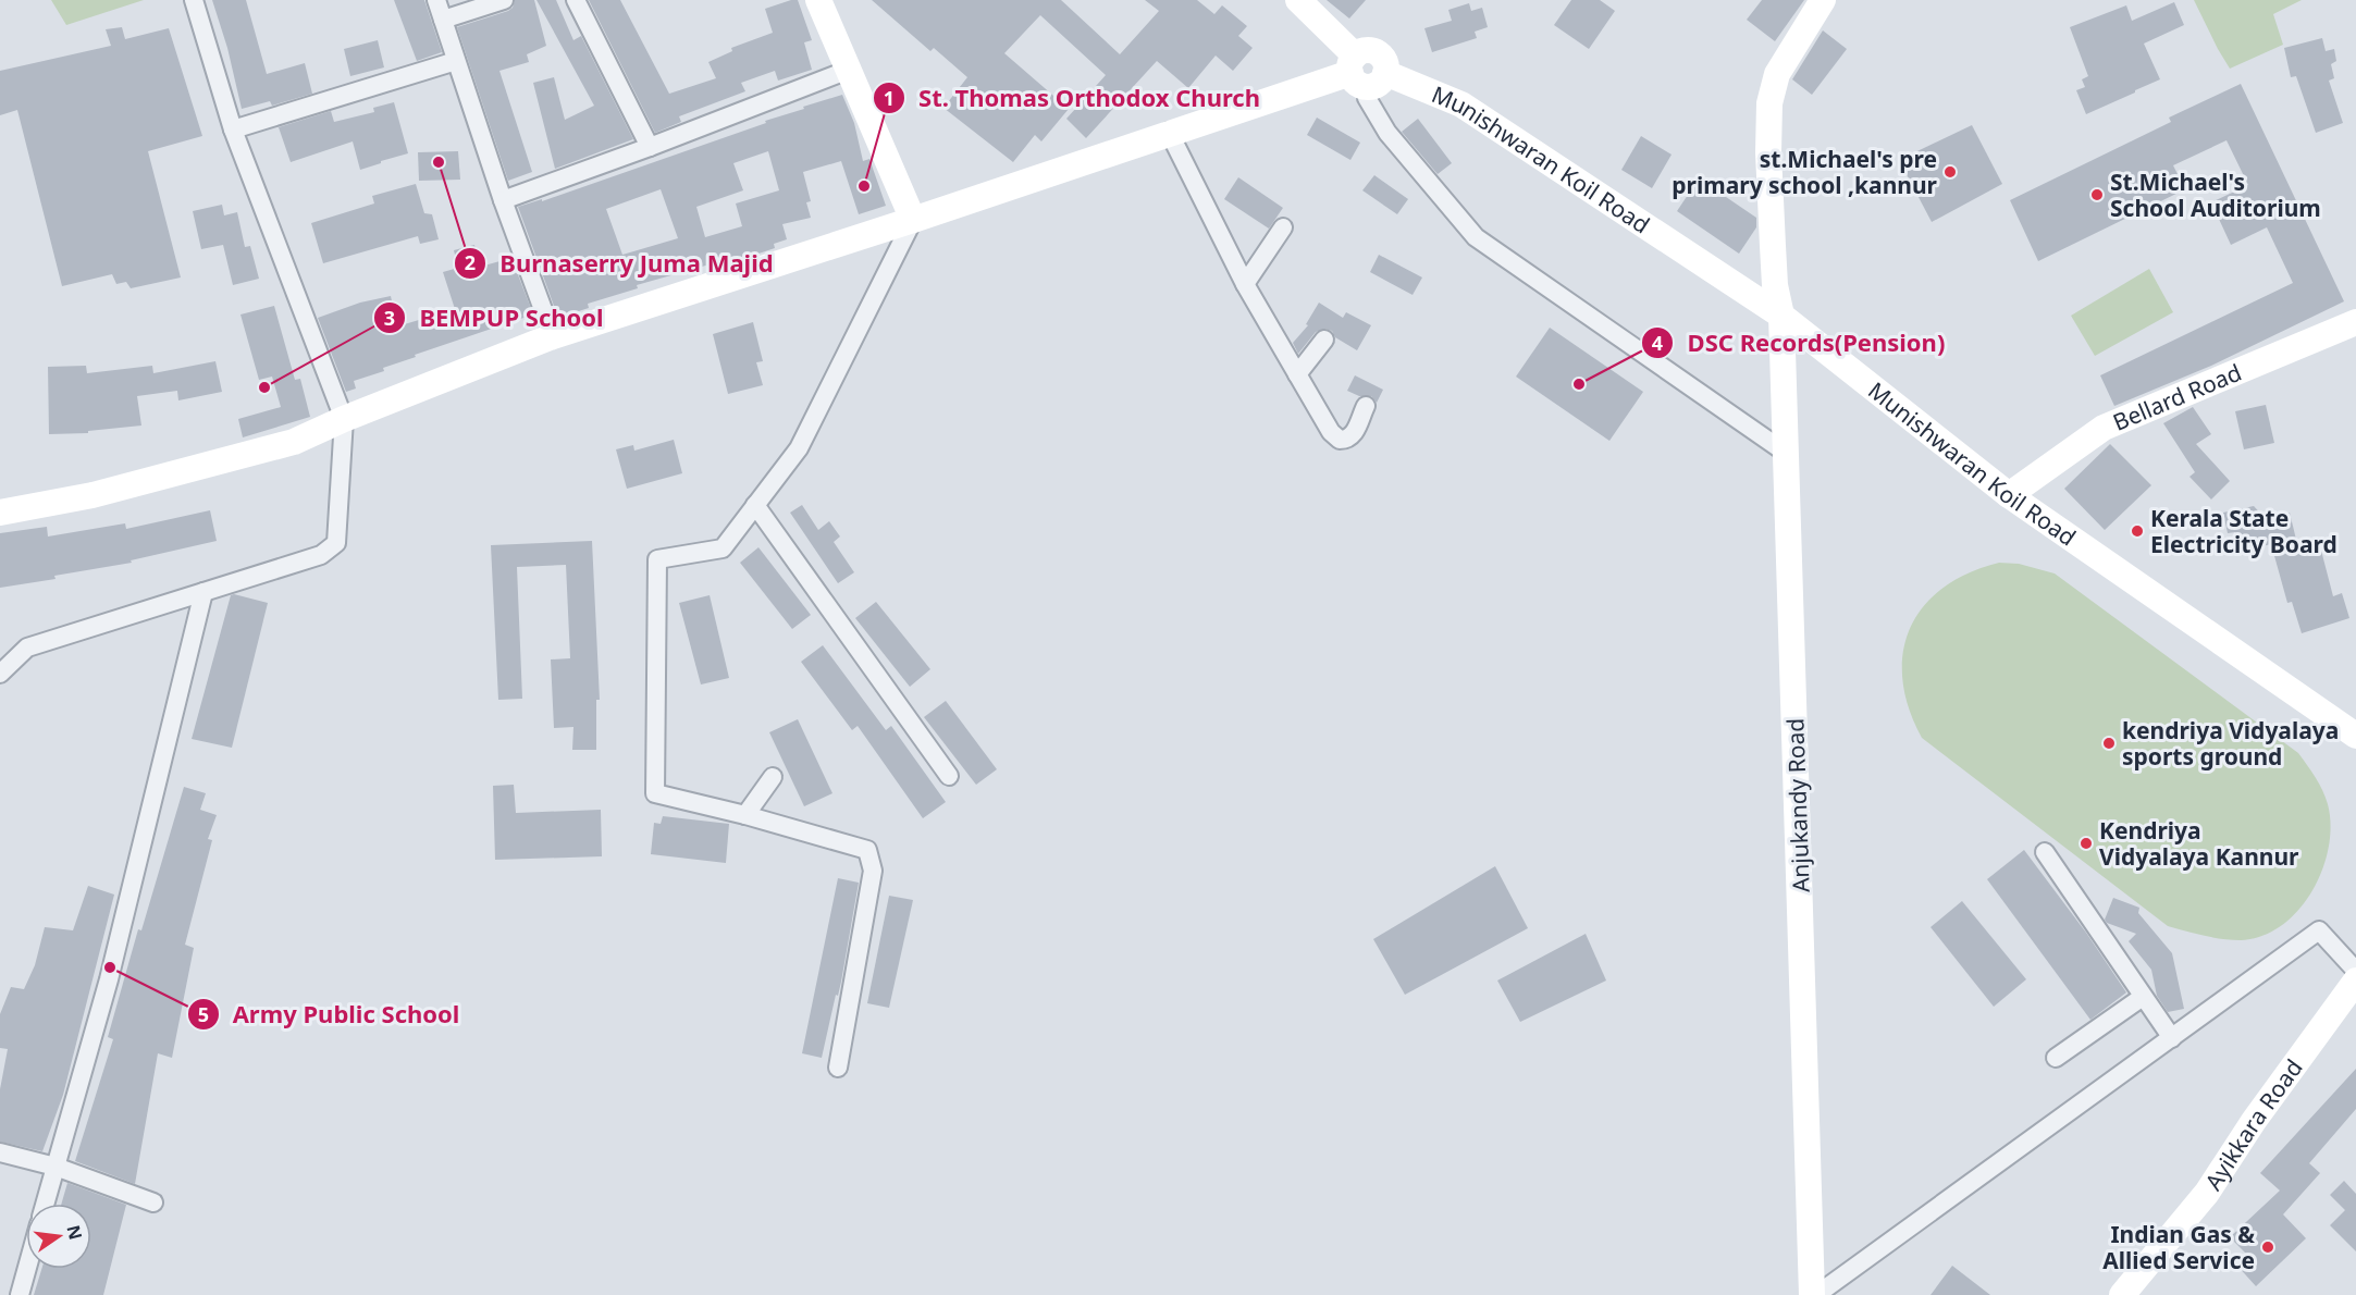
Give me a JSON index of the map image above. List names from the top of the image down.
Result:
{
  "streets": {
    "street": [
      "Munishwaran Koil Road",
      "Bellard Road",
      "Anjukandy Road",
      "Ayikkara Road"
    ]
  },
  "crossings": [
    ["Munishwaran Koil Road", "Bellard Road"],
    ["Munishwaran Koil Road", "Anjukandy Road"]
  ],
  "places": [
    "Burnaserry Juma Majid",
    "st.Michael's pre primary school ,kannur",
    "St. Thomas Orthodox Church",
    "St.Michael's School Auditorium",
    "DSC Records(Pension)",
    "BEMPUP School",
    "Kerala State Electricity Board",
    "kendriya Vidyalaya sports ground",
    "Kendriya Vidyalaya Kannur",
    "Army Public School",
    "Indian Gas & Allied Service"
  ],
  "north": "right"
}
